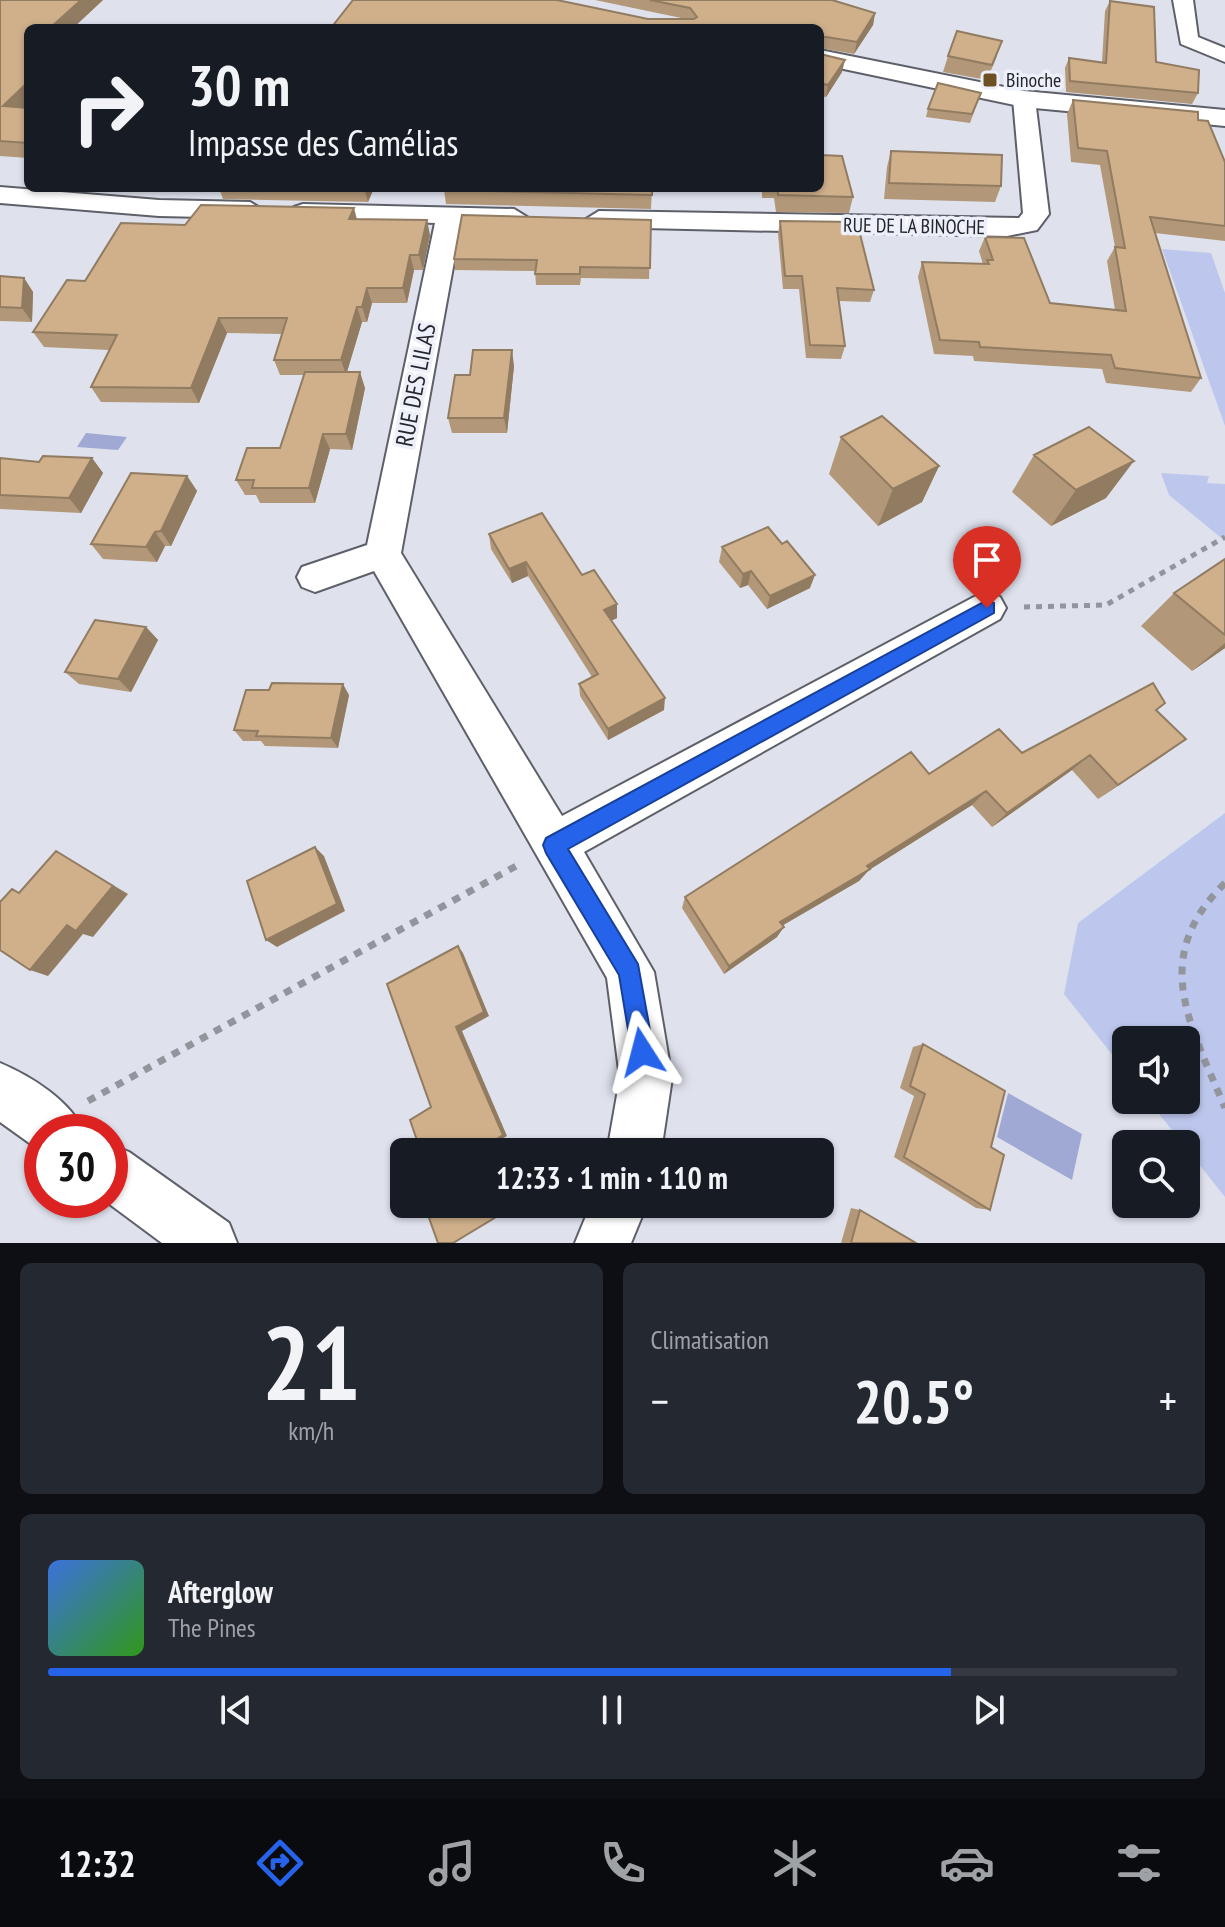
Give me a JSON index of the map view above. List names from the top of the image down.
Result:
{
  "streets": {
    "street": ["RUE DE LA BINOCHE", "RUE DES LILAS"]
  },
  "places": {
    "transit": ["Binoche"]
  },
  "page": {
    "turn": ["30 m", "Impasse des Camélias"],
    "limit": "30",
    "trip": "12:33 · 1 min · 110 m",
    "tile": [
      ["21", "km/h"],
      "Climatisation"
    ],
    "heat": ["−", "20.5°", "+"],
    "song": ["Afterglow", "The Pines"],
    "tabs": "12:32"
  }
}
